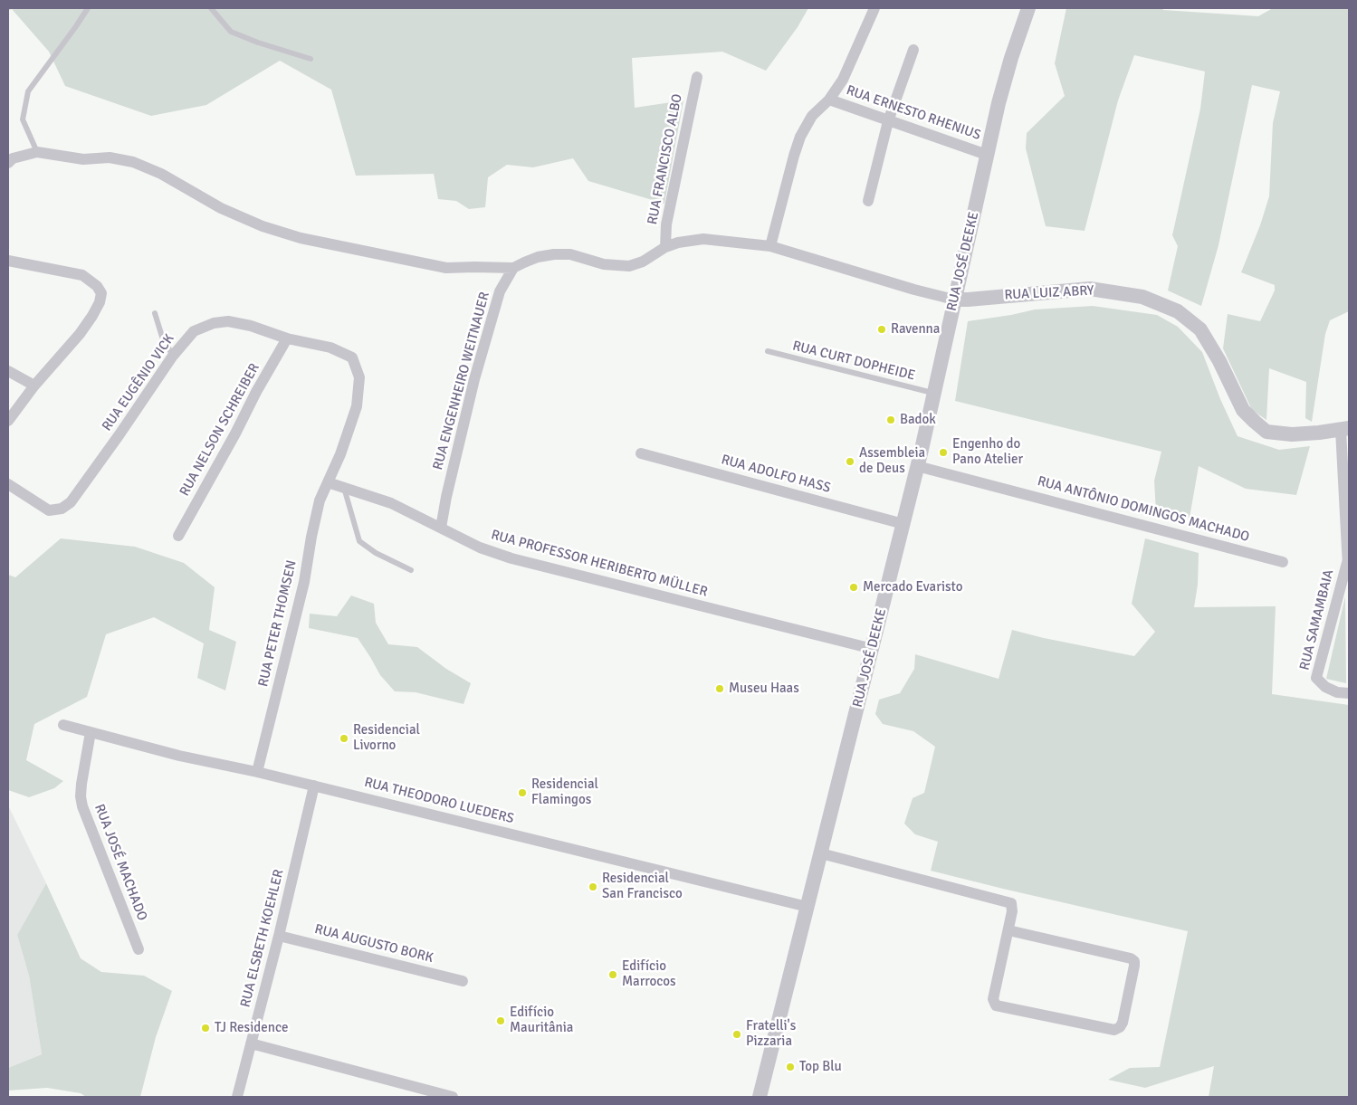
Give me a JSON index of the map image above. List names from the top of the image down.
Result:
{
  "streets": {
    "street": [
      "RUA ERNESTO RHENIUS",
      "RUA FRANCISCO ALBO",
      "RUA JOSÉ DEEKE",
      "RUA LUIZ ABRY",
      "RUA ENGENHEIRO WEITNAUER",
      "RUA EUGÊNIO VICK",
      "RUA NELSON SCHREIBER",
      "RUA ADOLFO HASS",
      "RUA ANTÔNIO DOMINGOS MACHADO",
      "RUA PROFESSOR HERIBERTO MÜLLER",
      "RUA SAMAMBAIA",
      "RUA PETER THOMSEN",
      "RUA THEODORO LUEDERS",
      "RUA JOSÉ MACHADO",
      "RUA ELSBETH KOEHLER",
      "RUA AUGUSTO BORK"
    ],
    "lane": ["RUA CURT DOPHEIDE"]
  },
  "crossings": [
    ["RUA ERNESTO RHENIUS", "RUA JOSÉ DEEKE"],
    ["RUA JOSÉ DEEKE", "RUA LUIZ ABRY"],
    ["RUA JOSÉ DEEKE", "RUA CURT DOPHEIDE"],
    ["RUA JOSÉ DEEKE", "RUA ADOLFO HASS"],
    ["RUA JOSÉ DEEKE", "RUA ANTÔNIO DOMINGOS MACHADO"],
    ["RUA JOSÉ DEEKE", "RUA PROFESSOR HERIBERTO MÜLLER"],
    ["RUA JOSÉ DEEKE", "RUA THEODORO LUEDERS"],
    ["RUA LUIZ ABRY", "RUA SAMAMBAIA"],
    ["RUA ENGENHEIRO WEITNAUER", "RUA PROFESSOR HERIBERTO MÜLLER"],
    ["RUA EUGÊNIO VICK", "RUA NELSON SCHREIBER"],
    ["RUA EUGÊNIO VICK", "RUA PROFESSOR HERIBERTO MÜLLER"],
    ["RUA EUGÊNIO VICK", "RUA PETER THOMSEN"],
    ["RUA PROFESSOR HERIBERTO MÜLLER", "RUA PETER THOMSEN"],
    ["RUA PETER THOMSEN", "RUA THEODORO LUEDERS"],
    ["RUA THEODORO LUEDERS", "RUA JOSÉ MACHADO"],
    ["RUA THEODORO LUEDERS", "RUA ELSBETH KOEHLER"],
    ["RUA ELSBETH KOEHLER", "RUA AUGUSTO BORK"]
  ],
  "places": [
    "Ravenna",
    "Badok",
    "Engenho do Pano Atelier",
    "Assembleia de Deus",
    "Mercado Evaristo",
    "Museu Haas",
    "Residencial Livorno",
    "Residencial Flamingos",
    "Residencial San Francisco",
    "Edifício Marrocos",
    "Edifício Mauritânia",
    "TJ Residence",
    "Fratelli's Pizzaria",
    "Top Blu"
  ]
}
